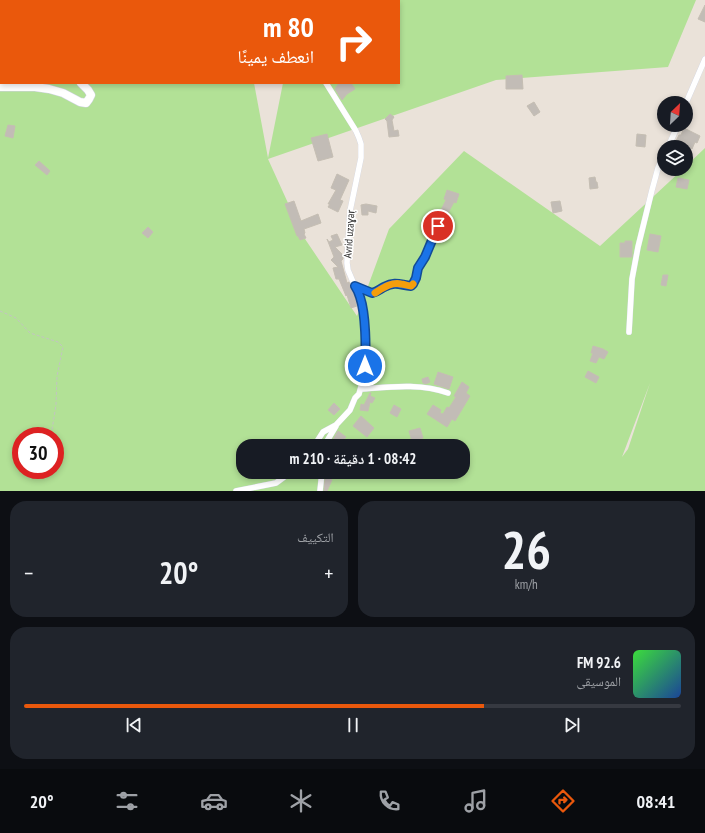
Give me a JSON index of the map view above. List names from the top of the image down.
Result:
{
  "streets": {
    "street": ["Avrid uzaɣaṛ"]
  },
  "north": "top right",
  "page": {
    "turn": ["80 m", "انعطف يمينًا"],
    "limit": "30",
    "trip": "08:42 · 1 دقيقة · 210 m",
    "tile": [
      ["26", "km/h"],
      "التكييف"
    ],
    "heat": ["−", "20°", "+"],
    "song": ["92.6 FM", "الموسيقى"],
    "tabs": ["08:41", "20°"]
  }
}
